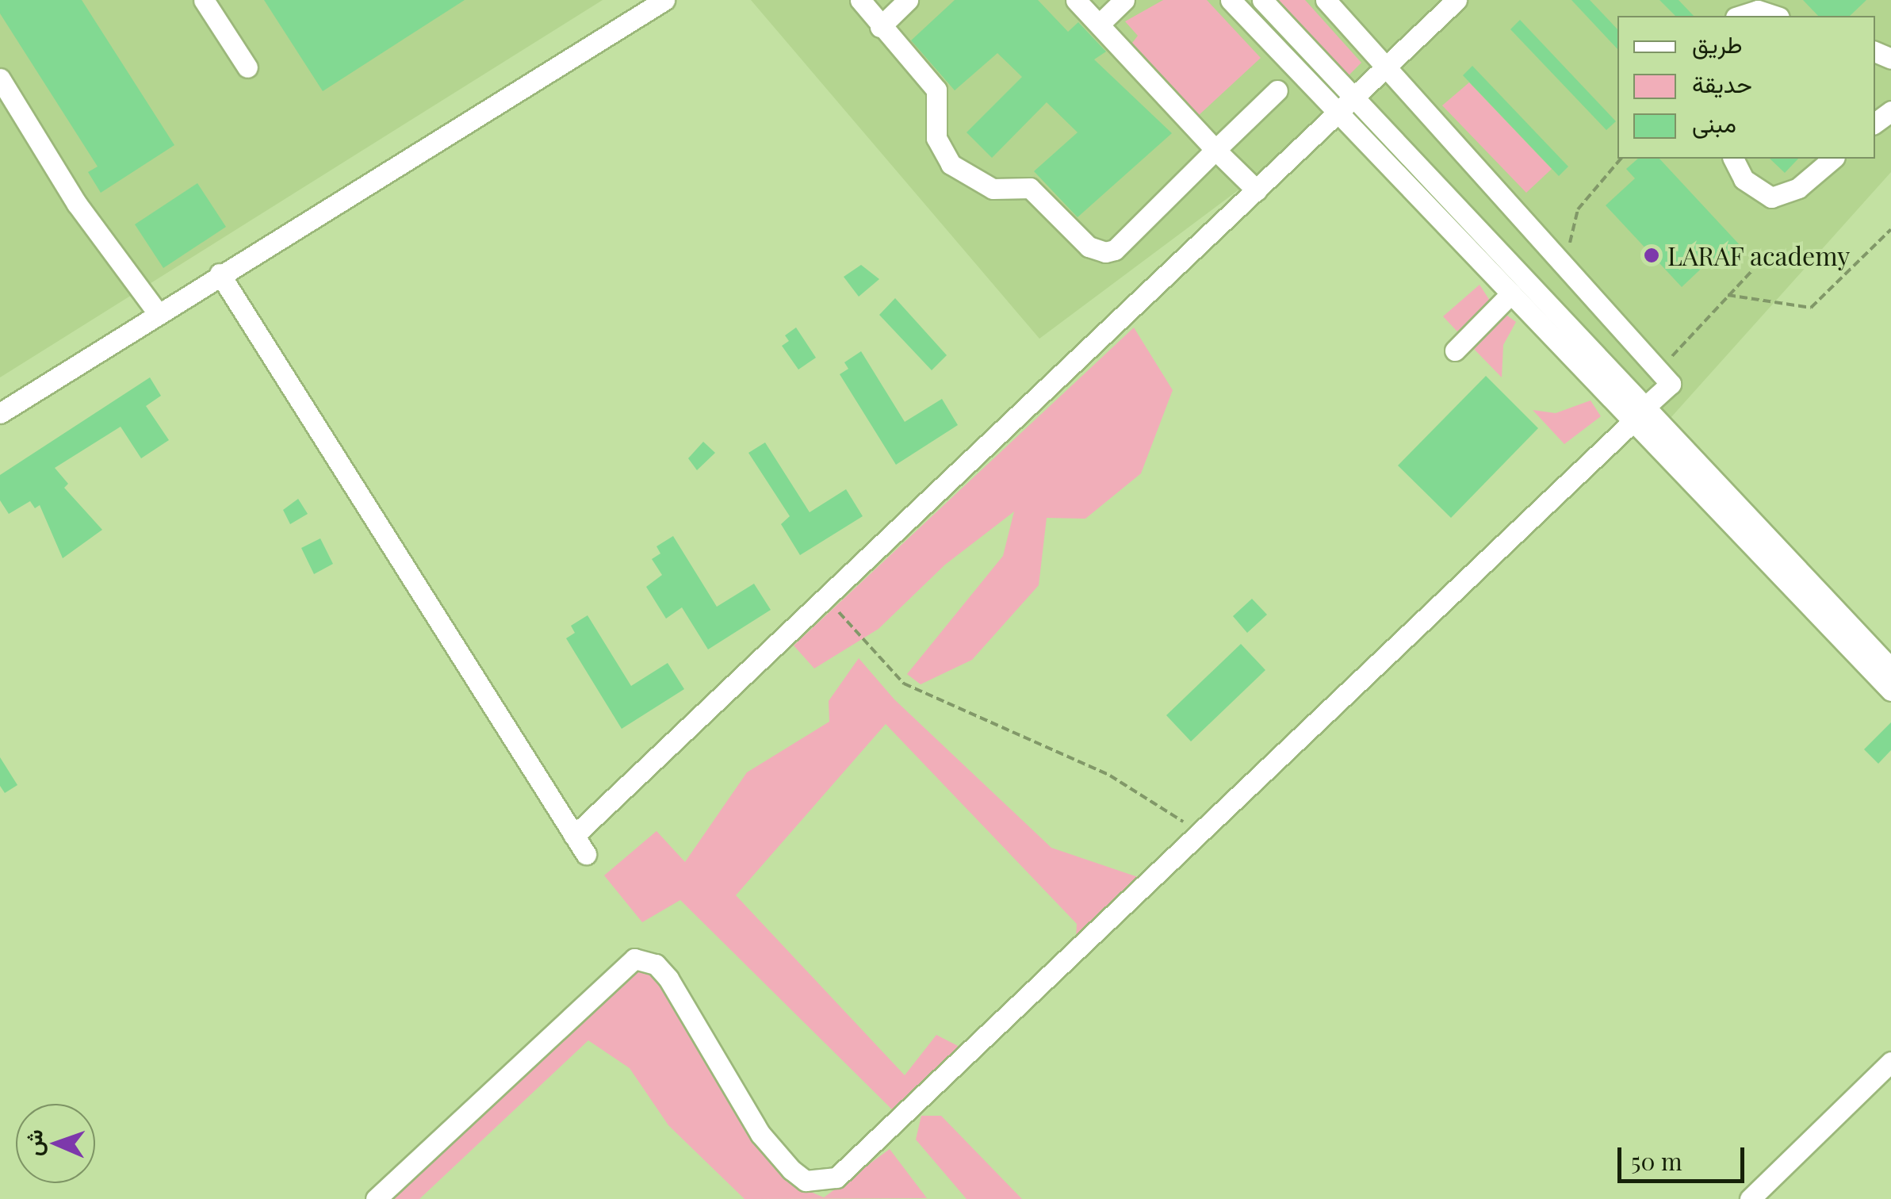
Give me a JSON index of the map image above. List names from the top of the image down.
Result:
{
  "places": ["LARAF academy"],
  "legend": ["طريق", "حديقة", "مبنى"],
  "scale_bar": "50 m",
  "north": "left"
}
